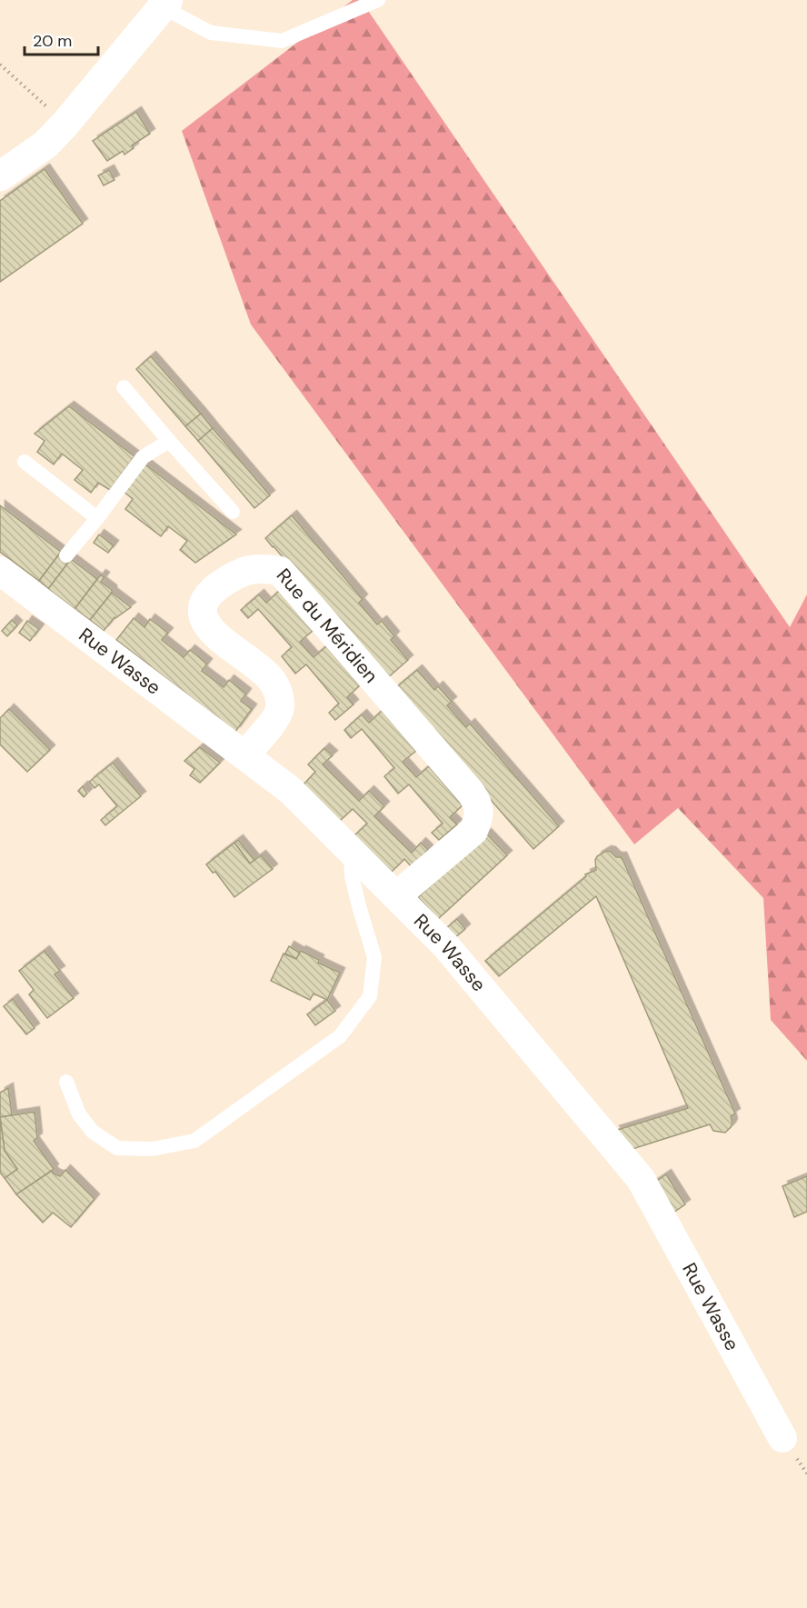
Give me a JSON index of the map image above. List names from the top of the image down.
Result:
{
  "streets": {
    "street": ["Rue du Méridien", "Rue Wasse"]
  },
  "crossings": [
    ["Rue du Méridien", "Rue Wasse"]
  ],
  "scale_bar": "20 m"
}
